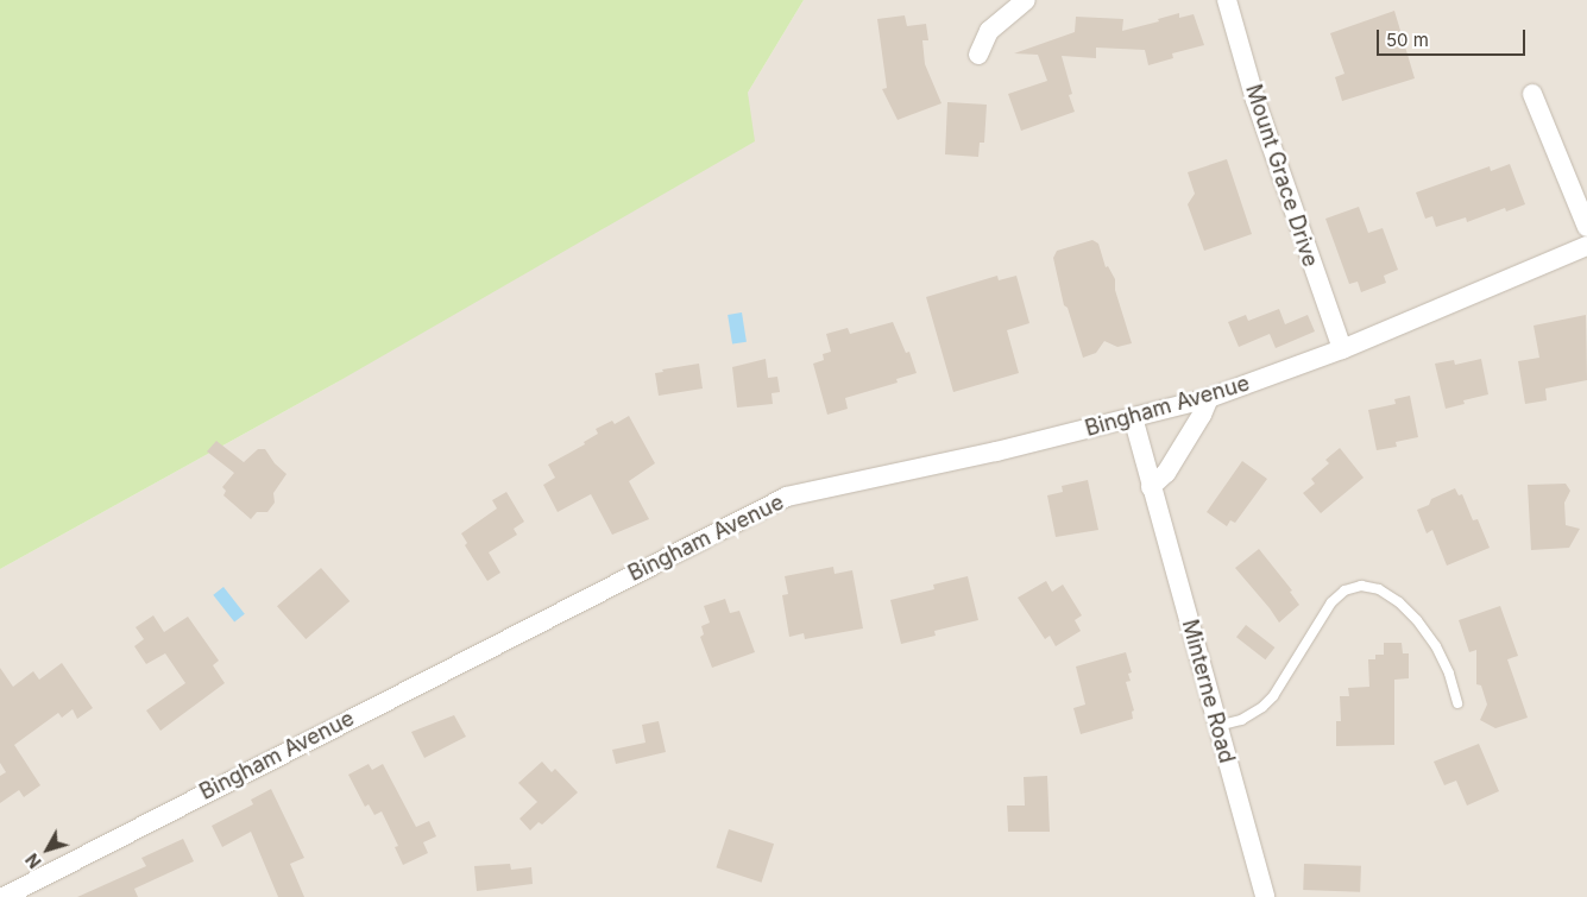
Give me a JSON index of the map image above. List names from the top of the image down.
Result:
{
  "streets": {
    "street": ["Mount Grace Drive", "Bingham Avenue", "Minterne Road"]
  },
  "crossings": [
    ["Mount Grace Drive", "Bingham Avenue"],
    ["Bingham Avenue", "Minterne Road"]
  ],
  "scale_bar": "50 m",
  "north": "bottom left"
}
